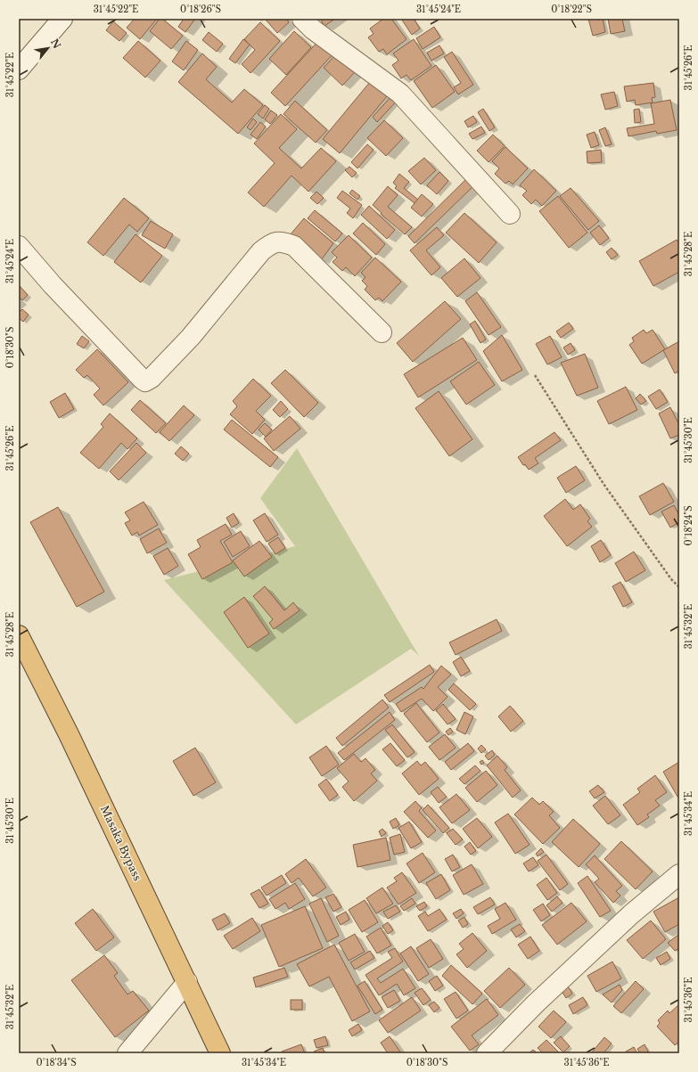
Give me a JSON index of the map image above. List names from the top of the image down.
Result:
{
  "streets": {
    "highway": ["Masaka Bypass"]
  },
  "north": "top right",
  "coordinates": [
    "31°45'22\"E",
    "0°18'26\"S",
    "31°45'24\"E",
    "0°18'22\"S",
    "31°45'26\"E",
    "31°45'28\"E",
    "0°18'30\"S",
    "31°45'30\"E",
    "0°18'24\"S",
    "31°45'32\"E",
    "31°45'34\"E",
    "31°45'36\"E",
    "0°18'34\"S"
  ]
}
